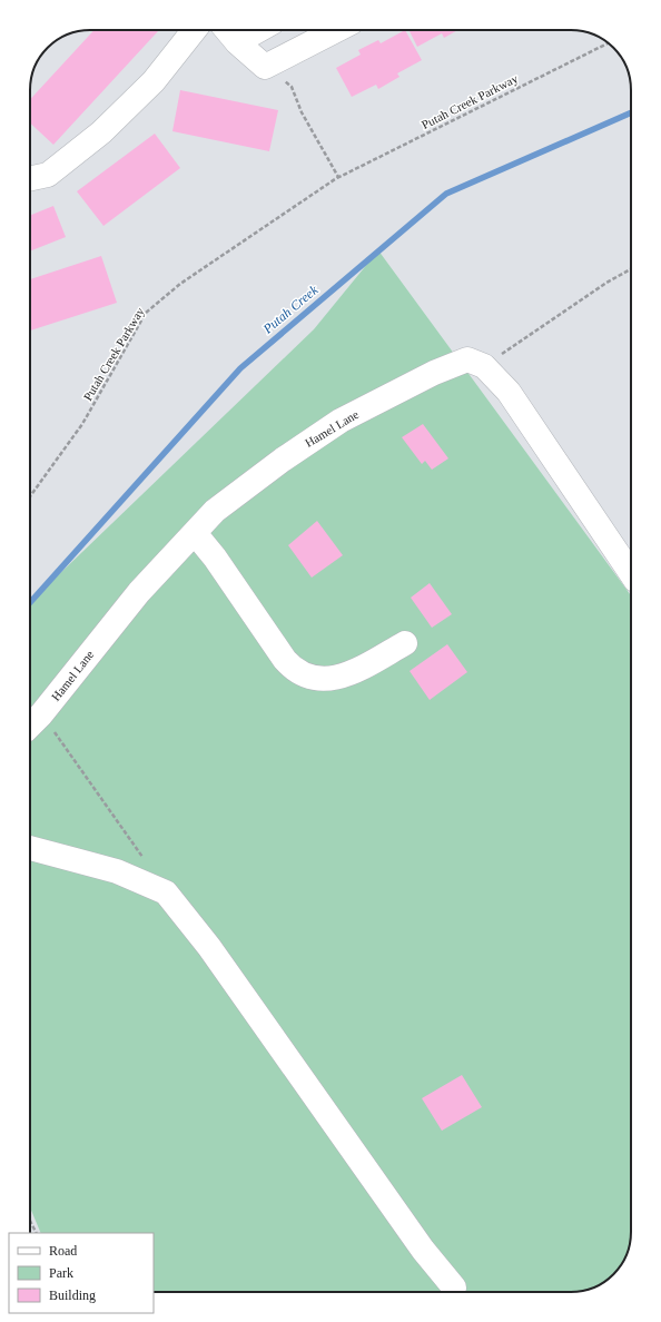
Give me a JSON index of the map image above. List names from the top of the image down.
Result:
{
  "streets": {
    "street": ["Hamel Lane"],
    "path": ["Putah Creek Parkway"]
  },
  "water": ["Putah Creek"],
  "legend": ["Road", "Park", "Building"]
}
